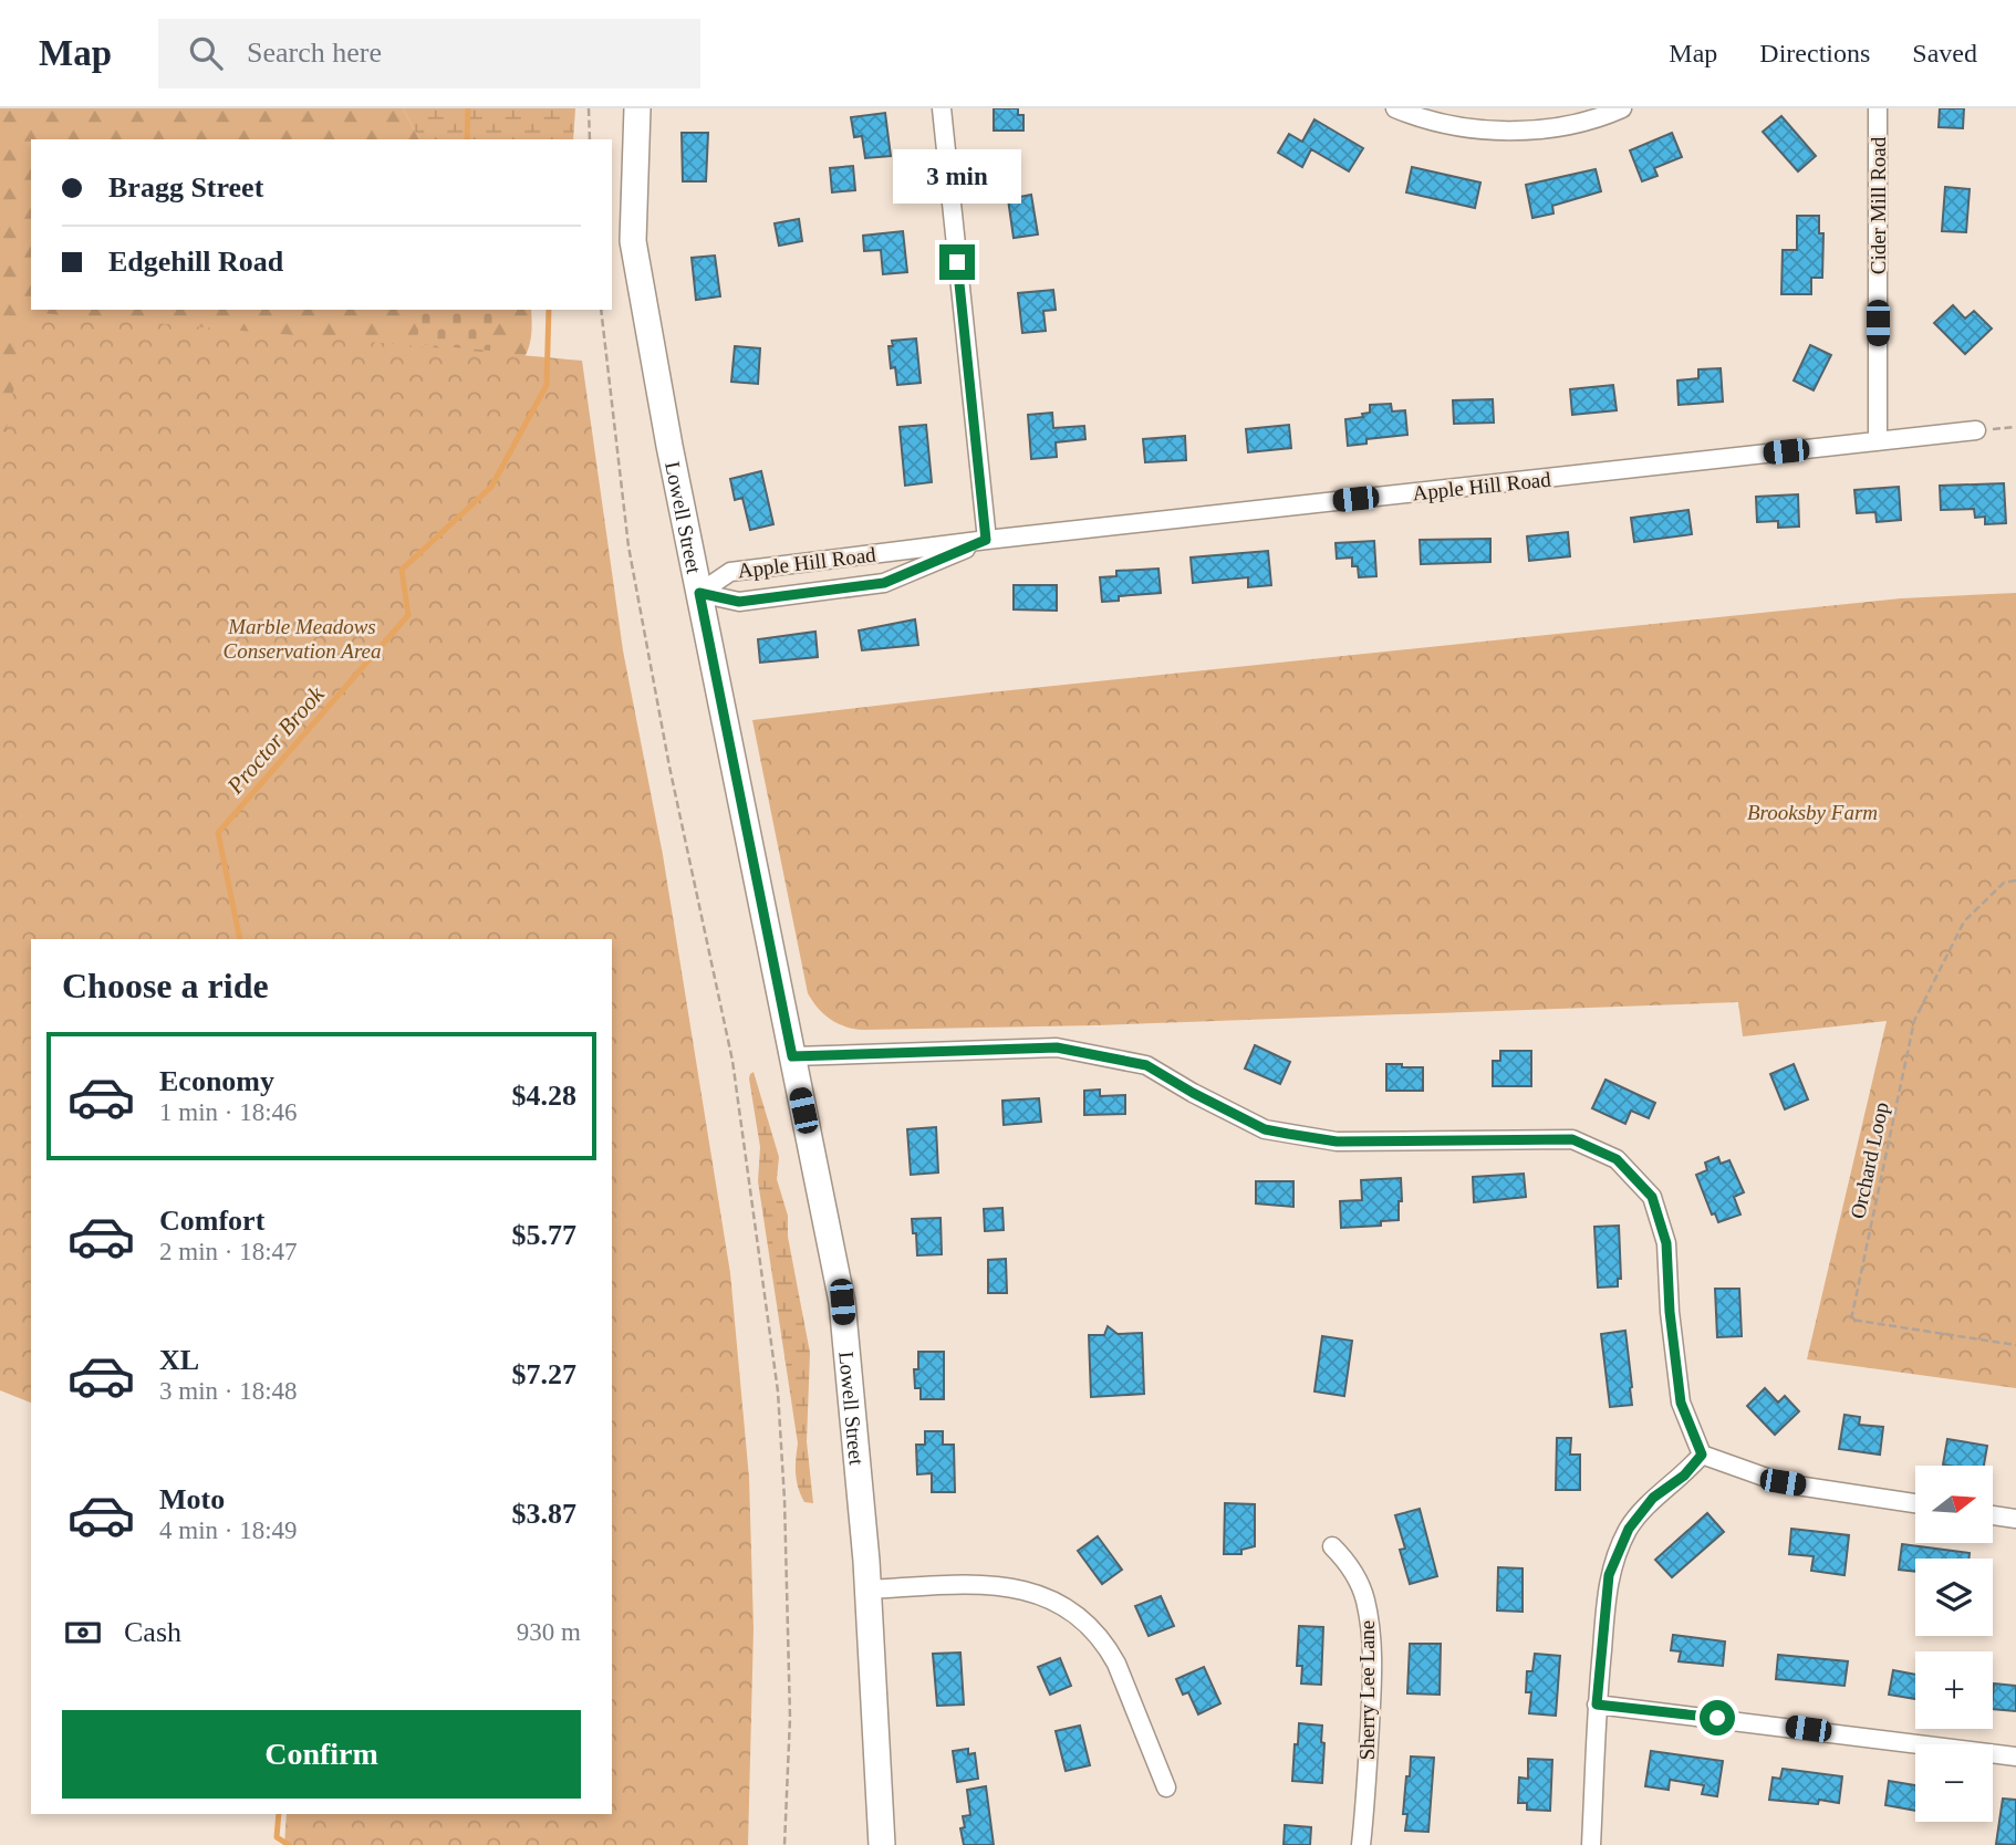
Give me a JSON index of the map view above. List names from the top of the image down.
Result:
{
  "streets": {
    "main road": ["Lowell Street"],
    "street": ["Cider Mill Road", "Apple Hill Road", "Sherry Lee Lane"],
    "path": ["Orchard Loop"]
  },
  "crossings": [
    ["Cider Mill Road", "Apple Hill Road"],
    ["Apple Hill Road", "Lowell Street"]
  ],
  "water": ["Proctor Brook"],
  "parks": ["Marble Meadows Conservation Area", "Brooksby Farm"],
  "north": "right",
  "page": {
    "header": "Map",
    "search": "Search here",
    "nav": ["Map", "Directions", "Saved"],
    "banner": ["Bragg Street", "Edgehill Road"],
    "bubble": "3 min",
    "heading": "Choose a ride",
    "list": [
      {
        "name": "Economy",
        "note": "1 min · 18:46",
        "value": "$4.28"
      },
      {
        "name": "Comfort",
        "note": "2 min · 18:47",
        "value": "$5.77"
      },
      {
        "name": "XL",
        "note": "3 min · 18:48",
        "value": "$7.27"
      },
      {
        "name": "Moto",
        "note": "4 min · 18:49",
        "value": "$3.87"
      }
    ],
    "map_buttons": ["+", "−"],
    "pay": ["Cash", "930 m"],
    "buttons": "Confirm"
  }
}
